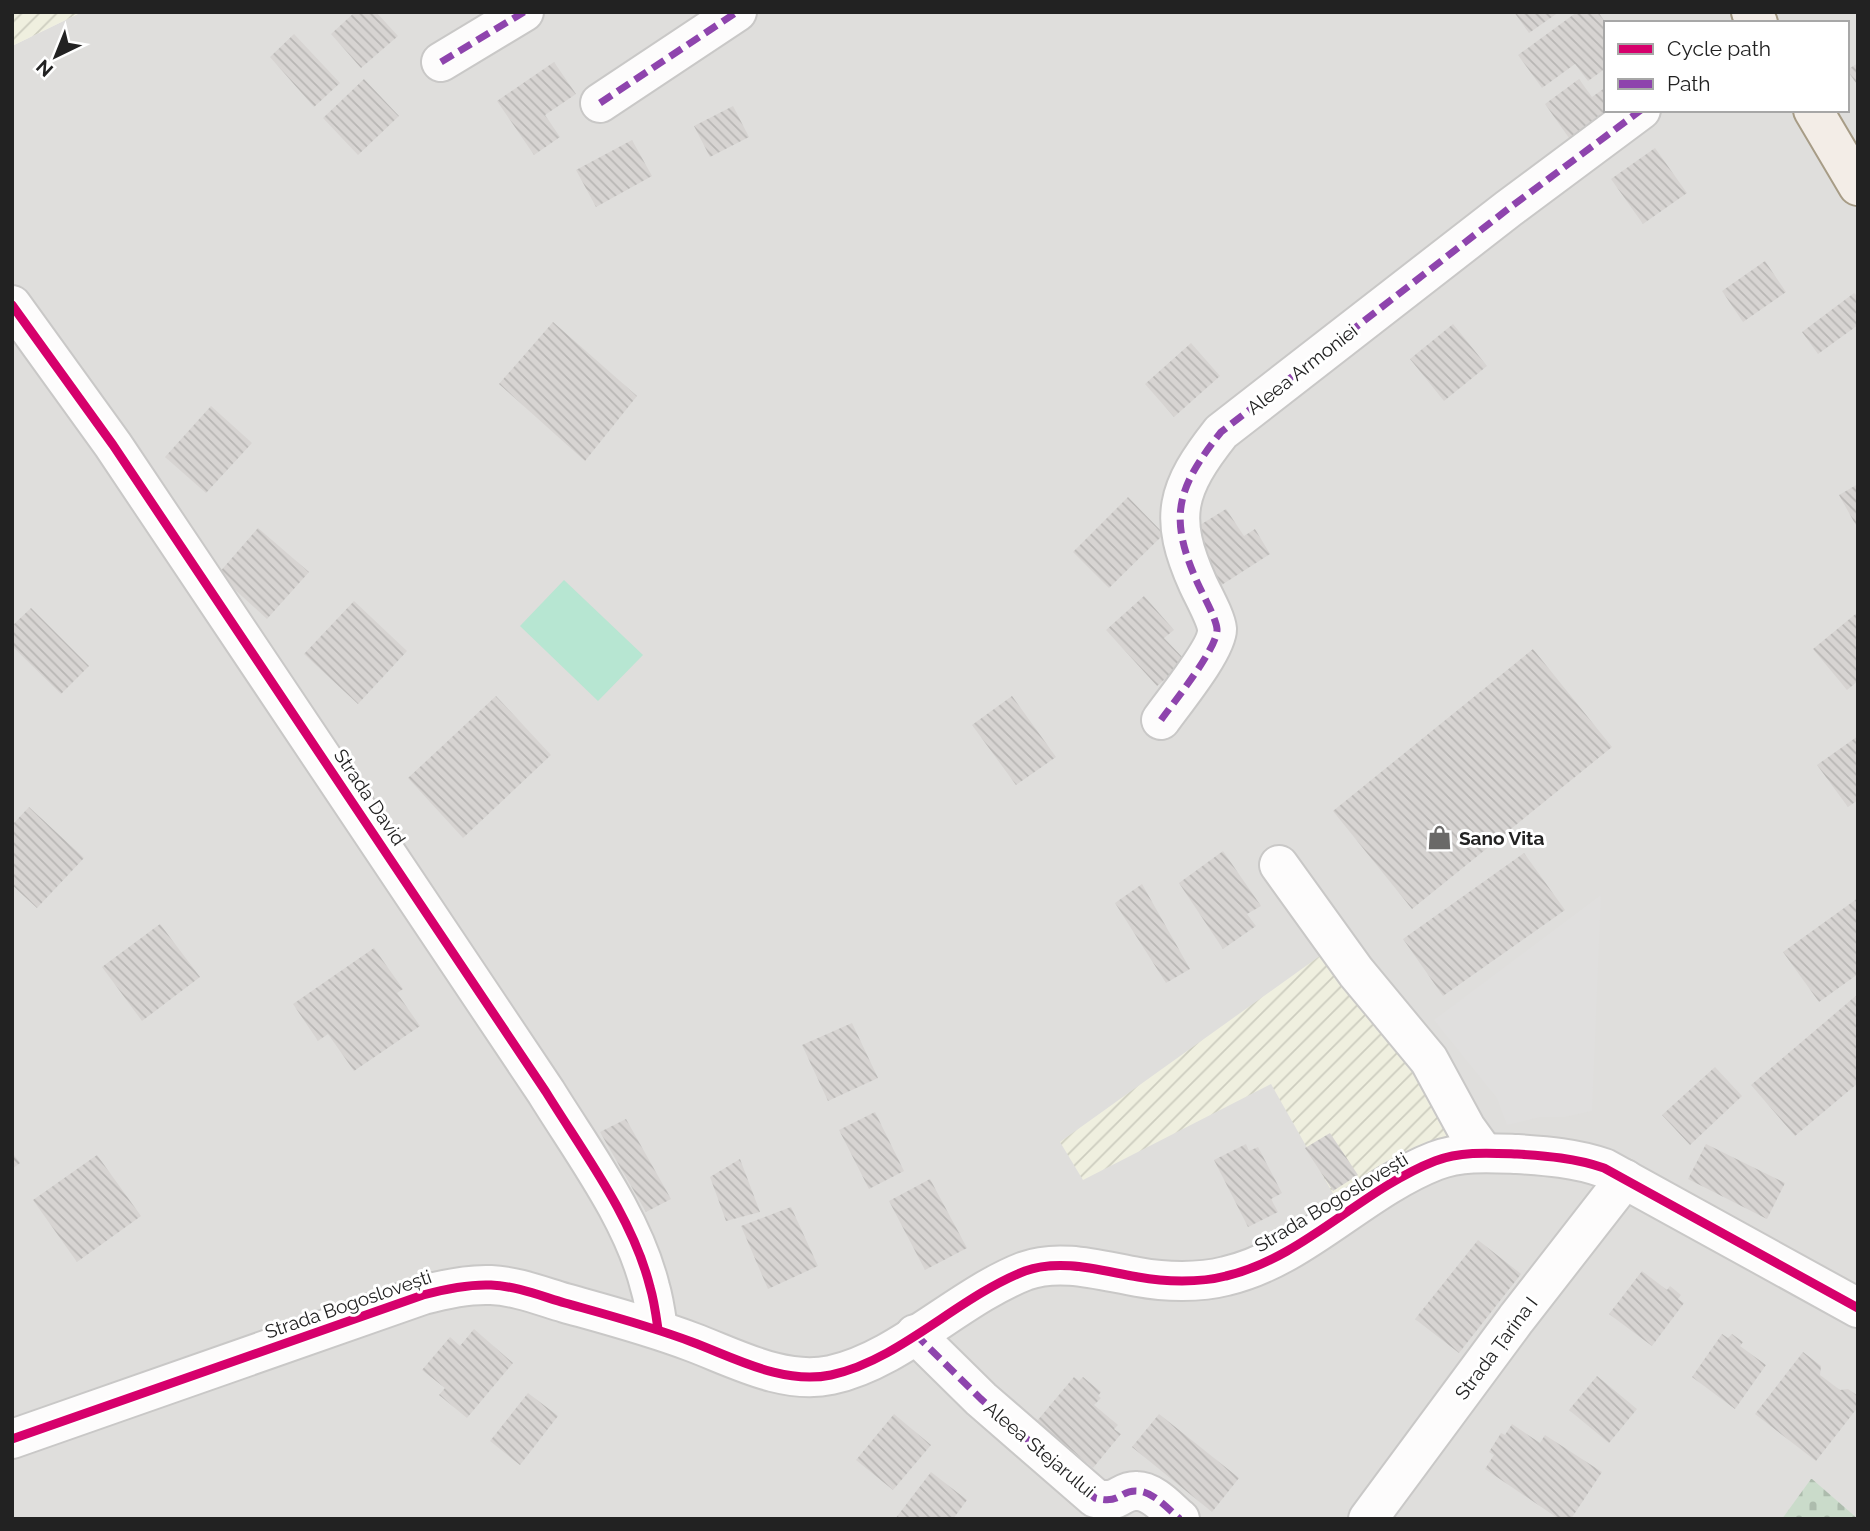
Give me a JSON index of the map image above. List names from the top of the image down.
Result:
{
  "streets": {
    "street": [
      "Aleea Armoniei",
      "Strada David",
      "Strada Bogoslovești",
      "Strada Țarina I",
      "Aleea Stejarului"
    ]
  },
  "crossings": [
    ["Strada David", "Strada Bogoslovești"],
    ["Strada Bogoslovești", "Strada Țarina I"],
    ["Strada Bogoslovești", "Aleea Stejarului"]
  ],
  "places": {
    "shop": ["Sano Vita"]
  },
  "legend": ["Cycle path", "Path"],
  "north": "bottom left"
}
